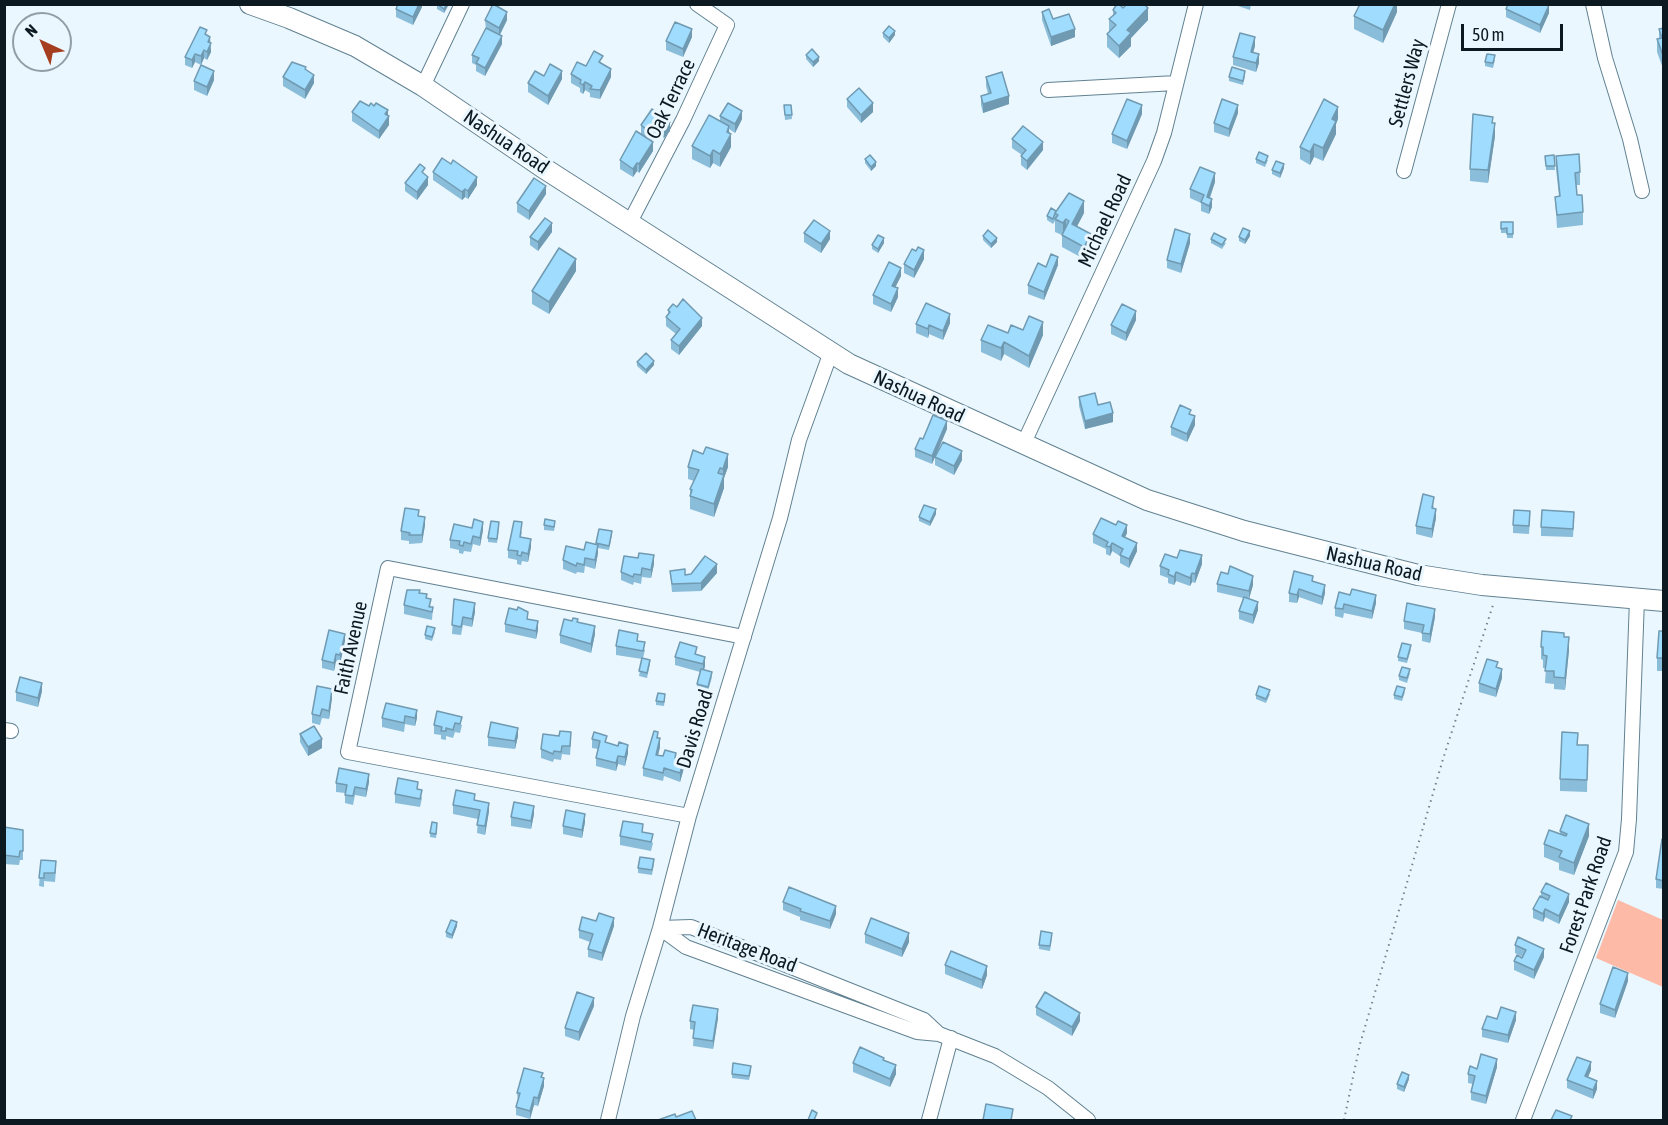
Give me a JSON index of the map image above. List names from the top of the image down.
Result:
{
  "streets": {
    "main road": ["Nashua Road"],
    "street": [
      "Settlers Way",
      "Oak Terrace",
      "Michael Road",
      "Faith Avenue",
      "Davis Road",
      "Forest Park Road",
      "Heritage Road"
    ]
  },
  "crossings": [
    ["Oak Terrace", "Nashua Road"],
    ["Nashua Road", "Michael Road"],
    ["Nashua Road", "Davis Road"],
    ["Nashua Road", "Forest Park Road"],
    ["Faith Avenue", "Davis Road"],
    ["Davis Road", "Heritage Road"]
  ],
  "scale_bar": "50 m",
  "north": "top left"
}
